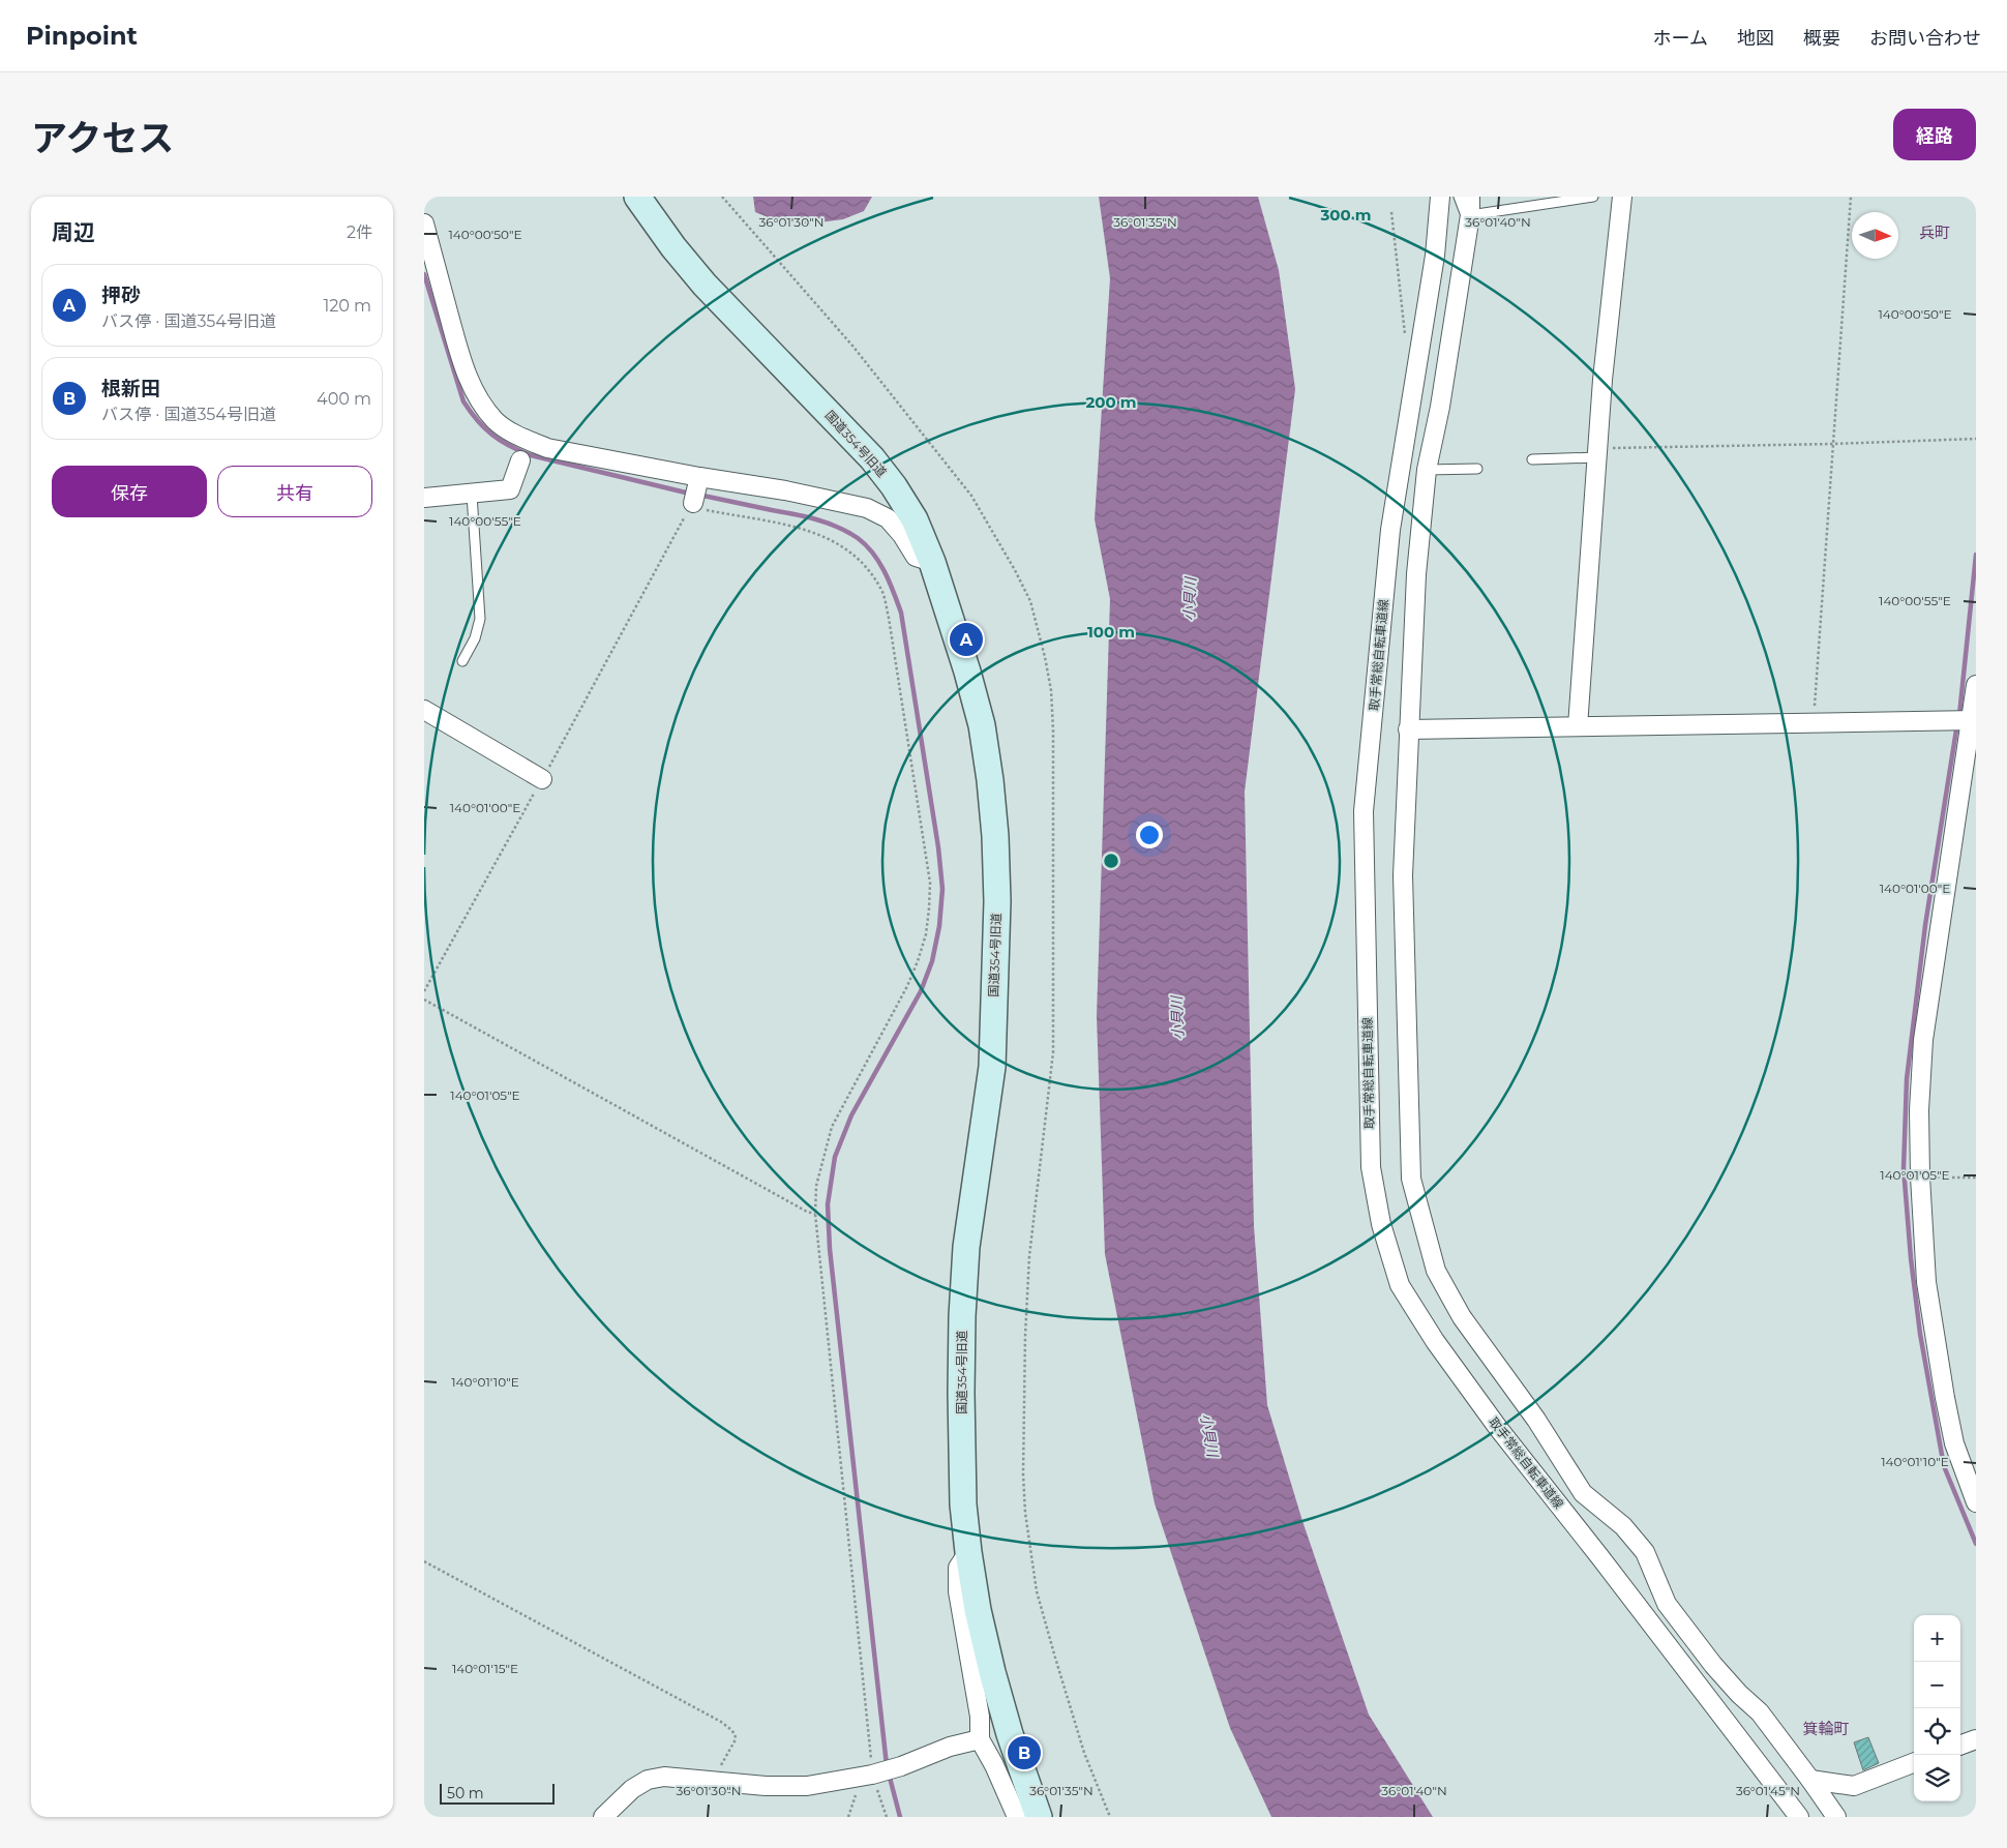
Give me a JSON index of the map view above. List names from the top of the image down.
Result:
{
  "streets": {
    "street": ["国道354号旧道", "取手常総自転車道線"]
  },
  "districts": ["兵町", "箕輪町"],
  "water": ["小貝川"],
  "scale_bar": "50 m",
  "north": "right",
  "page": {
    "header": "Pinpoint",
    "nav": [
      "ホーム",
      "地図",
      "概要",
      "お問い合わせ"
    ],
    "title": "アクセス",
    "buttons": [
      "経路",
      ["保存", "共有"]
    ],
    "heading": ["周辺", "2件"],
    "list": [
      {
        "mark": "A",
        "name": "押砂",
        "note": "バス停 · 国道354号旧道",
        "value": "120 m"
      },
      {
        "mark": "B",
        "name": "根新田",
        "note": "バス停 · 国道354号旧道",
        "value": "400 m"
      }
    ],
    "pins": ["A", "B"],
    "map_buttons": ["+", "−"],
    "scale": "50 m"
  },
  "coordinates": [
    "36°01'30\"N",
    "36°01'35\"N",
    "36°01'40\"N",
    "140°00'50\"E",
    "140°00'55\"E",
    "140°01'00\"E",
    "140°01'05\"E",
    "140°01'10\"E",
    "140°01'15\"E",
    "36°01'45\"N"
  ],
  "rings": ["300 m", "200 m", "100 m"]
}
